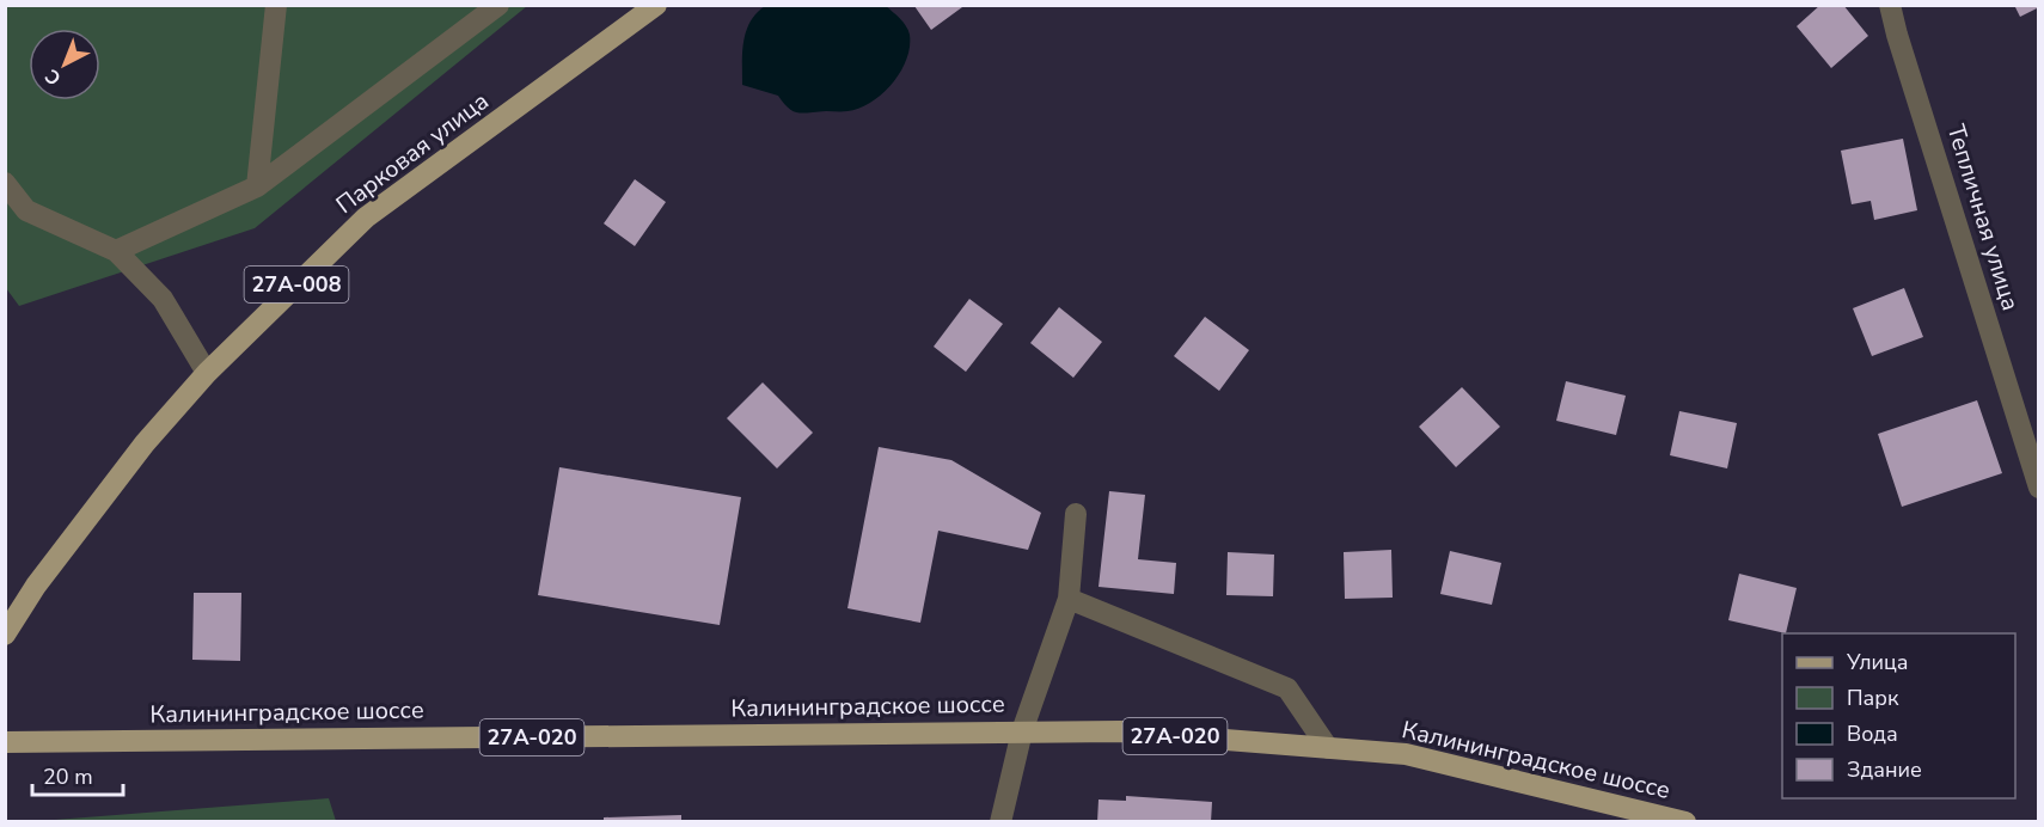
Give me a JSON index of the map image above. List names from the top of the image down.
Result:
{
  "streets": {
    "main road": [
      "Парковая улица",
      "27А-008",
      "Калининградское шоссе",
      "27А-020"
    ],
    "street": ["Тепличная улица"]
  },
  "legend": [
    "Улица",
    "Парк",
    "Вода",
    "Здание"
  ],
  "scale_bar": "20 m",
  "north": "bottom left"
}
